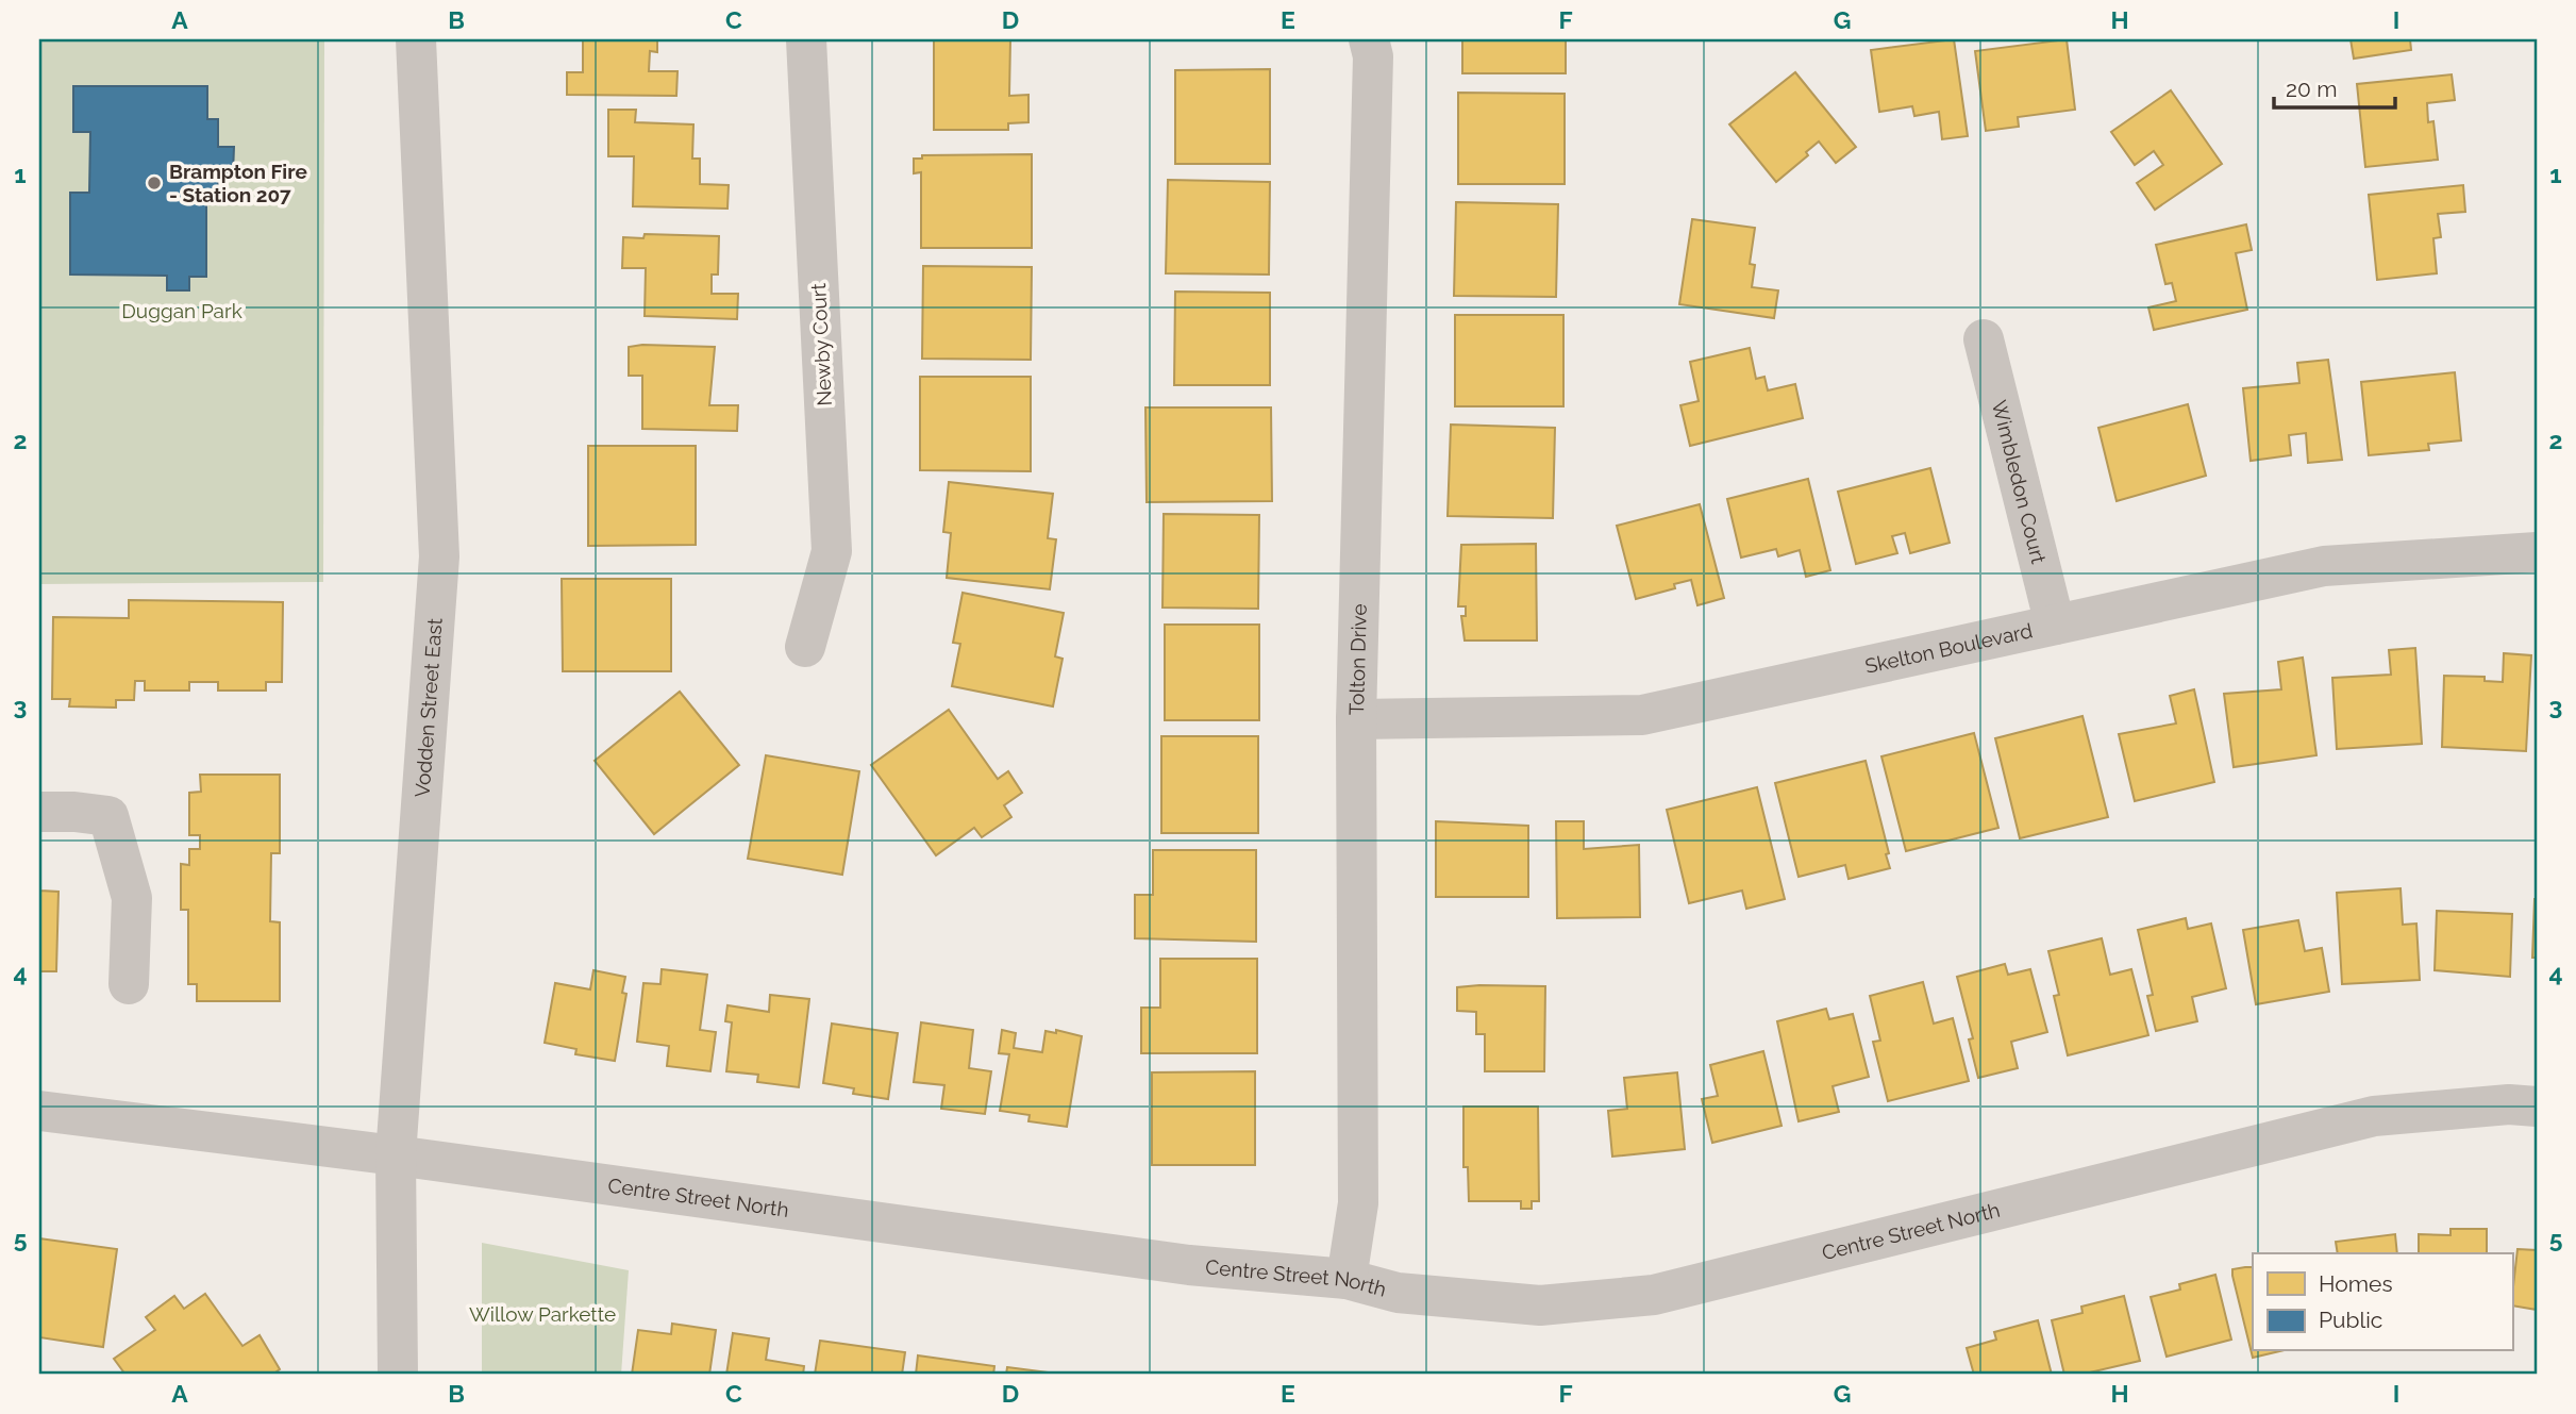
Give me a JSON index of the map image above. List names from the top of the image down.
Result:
{
  "streets": {
    "street": [
      "Newby Court",
      "Wimbledon Court",
      "Skelton Boulevard",
      "Tolton Drive",
      "Vodden Street East",
      "Centre Street North"
    ]
  },
  "crossings": [
    ["Wimbledon Court", "Skelton Boulevard"],
    ["Skelton Boulevard", "Tolton Drive"],
    ["Tolton Drive", "Centre Street North"],
    ["Vodden Street East", "Centre Street North"]
  ],
  "parks": ["Duggan Park", "Willow Parkette"],
  "places": ["Brampton Fire - Station 207"],
  "legend": ["Homes", "Public"],
  "scale_bar": "20 m",
  "grid": {
    "columns": [
      "A",
      "B",
      "C",
      "D",
      "E",
      "F",
      "G",
      "H",
      "I"
    ],
    "rows": [
      "1",
      "2",
      "3",
      "4",
      "5"
    ]
  }
}
